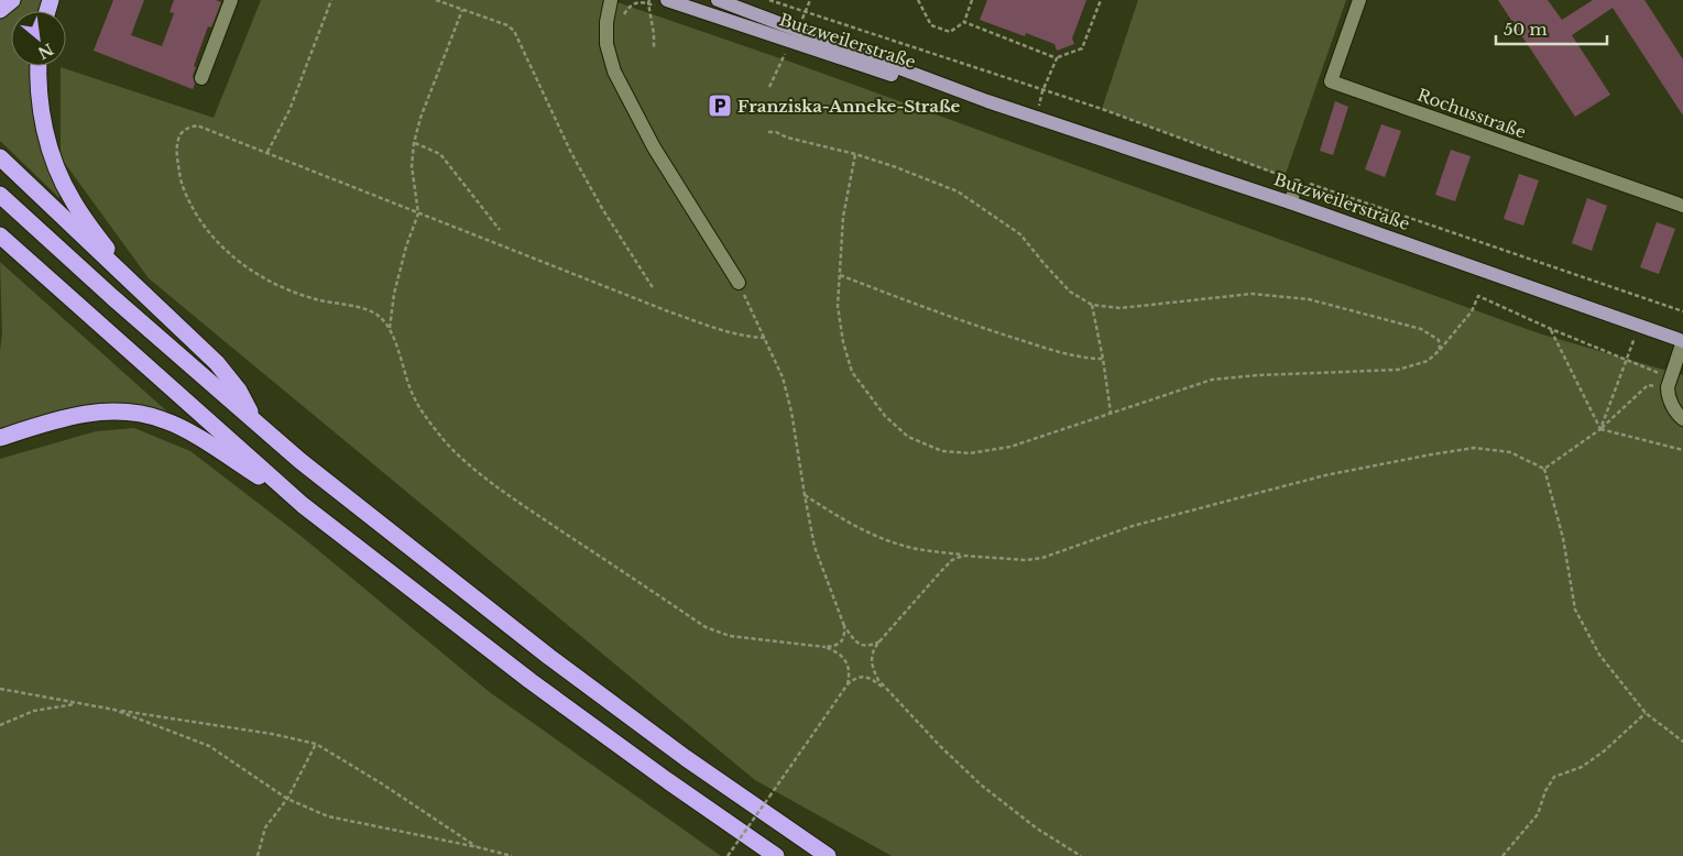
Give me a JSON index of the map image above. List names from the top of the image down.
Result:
{
  "streets": {
    "main road": ["Butzweilerstraße"],
    "lane": ["Rochusstraße"]
  },
  "places": {
    "parking": ["Franziska-Anneke-Straße"]
  },
  "scale_bar": "50 m",
  "north": "bottom right"
}
